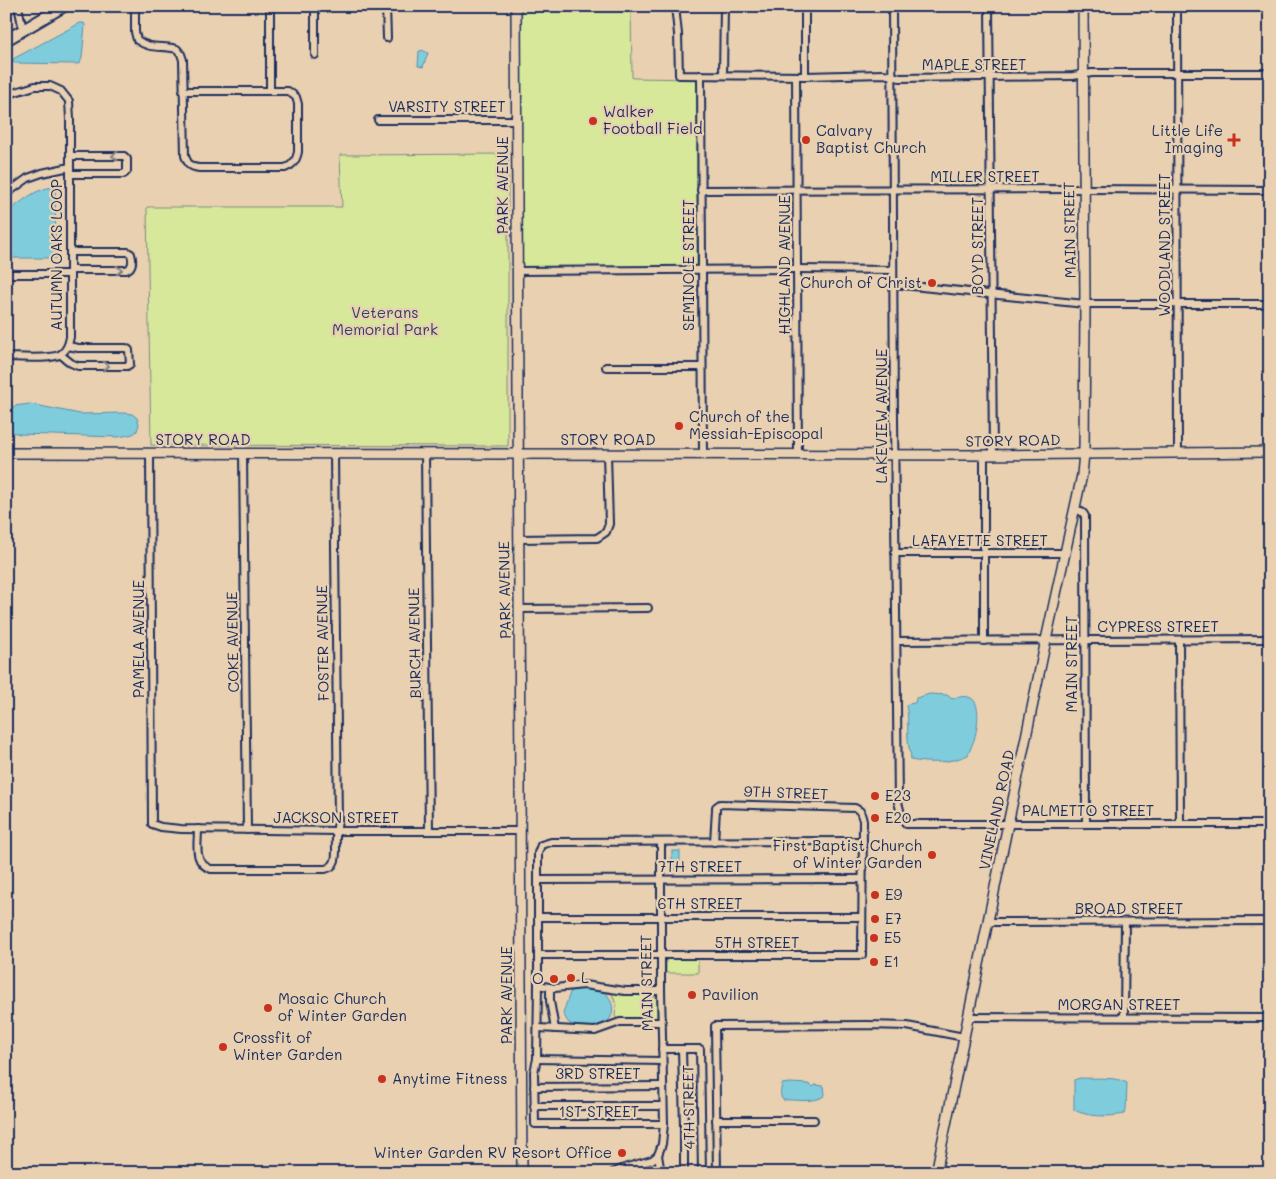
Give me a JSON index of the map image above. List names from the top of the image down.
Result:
{
  "streets": {
    "street": [
      "MAPLE STREET",
      "VARSITY STREET",
      "MILLER STREET",
      "PARK AVENUE",
      "MAIN STREET",
      "WOODLAND STREET",
      "BOYD STREET",
      "AUTUMN OAKS LOOP",
      "SEMINOLE STREET",
      "HIGHLAND AVENUE",
      "LAKEVIEW AVENUE",
      "STORY ROAD",
      "LAFAYETTE STREET",
      "CYPRESS STREET",
      "PAMELA AVENUE",
      "COKE AVENUE",
      "FOSTER AVENUE",
      "BURCH AVENUE",
      "9TH STREET",
      "VINELAND ROAD",
      "PALMETTO STREET",
      "JACKSON STREET",
      "7TH STREET",
      "6TH STREET",
      "BROAD STREET",
      "5TH STREET",
      "MORGAN STREET",
      "3RD STREET",
      "4TH STREET",
      "1ST STREET"
    ]
  },
  "crossings": [
    ["MAPLE STREET", "MAIN STREET"],
    ["MAPLE STREET", "WOODLAND STREET"],
    ["MAPLE STREET", "BOYD STREET"],
    ["MAPLE STREET", "SEMINOLE STREET"],
    ["MAPLE STREET", "HIGHLAND AVENUE"],
    ["MAPLE STREET", "LAKEVIEW AVENUE"],
    ["VARSITY STREET", "PARK AVENUE"],
    ["MILLER STREET", "MAIN STREET"],
    ["MILLER STREET", "WOODLAND STREET"],
    ["MILLER STREET", "BOYD STREET"],
    ["MILLER STREET", "SEMINOLE STREET"],
    ["MILLER STREET", "HIGHLAND AVENUE"],
    ["MILLER STREET", "LAKEVIEW AVENUE"],
    ["PARK AVENUE", "STORY ROAD"],
    ["PARK AVENUE", "JACKSON STREET"],
    ["MAIN STREET", "STORY ROAD"],
    ["MAIN STREET", "CYPRESS STREET"],
    ["MAIN STREET", "VINELAND ROAD"],
    ["MAIN STREET", "PALMETTO STREET"],
    ["MAIN STREET", "7TH STREET"],
    ["MAIN STREET", "6TH STREET"],
    ["MAIN STREET", "5TH STREET"],
    ["MAIN STREET", "3RD STREET"],
    ["MAIN STREET", "4TH STREET"],
    ["MAIN STREET", "1ST STREET"],
    ["WOODLAND STREET", "STORY ROAD"],
    ["BOYD STREET", "STORY ROAD"],
    ["BOYD STREET", "LAFAYETTE STREET"],
    ["BOYD STREET", "CYPRESS STREET"],
    ["SEMINOLE STREET", "STORY ROAD"],
    ["HIGHLAND AVENUE", "STORY ROAD"],
    ["LAKEVIEW AVENUE", "STORY ROAD"],
    ["LAKEVIEW AVENUE", "LAFAYETTE STREET"],
    ["LAKEVIEW AVENUE", "CYPRESS STREET"],
    ["LAKEVIEW AVENUE", "PALMETTO STREET"],
    ["STORY ROAD", "PAMELA AVENUE"],
    ["STORY ROAD", "COKE AVENUE"],
    ["STORY ROAD", "FOSTER AVENUE"],
    ["STORY ROAD", "BURCH AVENUE"],
    ["STORY ROAD", "VINELAND ROAD"],
    ["LAFAYETTE STREET", "VINELAND ROAD"],
    ["CYPRESS STREET", "VINELAND ROAD"],
    ["PAMELA AVENUE", "JACKSON STREET"],
    ["COKE AVENUE", "JACKSON STREET"],
    ["FOSTER AVENUE", "JACKSON STREET"],
    ["BURCH AVENUE", "JACKSON STREET"],
    ["9TH STREET", "5TH STREET"],
    ["VINELAND ROAD", "PALMETTO STREET"],
    ["VINELAND ROAD", "BROAD STREET"],
    ["VINELAND ROAD", "MORGAN STREET"],
    ["7TH STREET", "5TH STREET"],
    ["6TH STREET", "5TH STREET"]
  ],
  "parks": ["Veterans Memorial Park"],
  "places": {
    "other": [
      "Walker Football Field",
      "Calvary Baptist Church",
      "Church of Christ",
      "Church of the Messiah-Episcopal",
      "E23",
      "E20",
      "First Baptist Church of Winter Garden",
      "E9",
      "E7",
      "E5",
      "E1",
      "L",
      "O",
      "Pavilion",
      "Mosaic Church of Winter Garden",
      "Crossfit of Winter Garden",
      "Anytime Fitness",
      "Winter Garden RV Resort Office"
    ],
    "health": ["Little Life Imaging"]
  }
}
